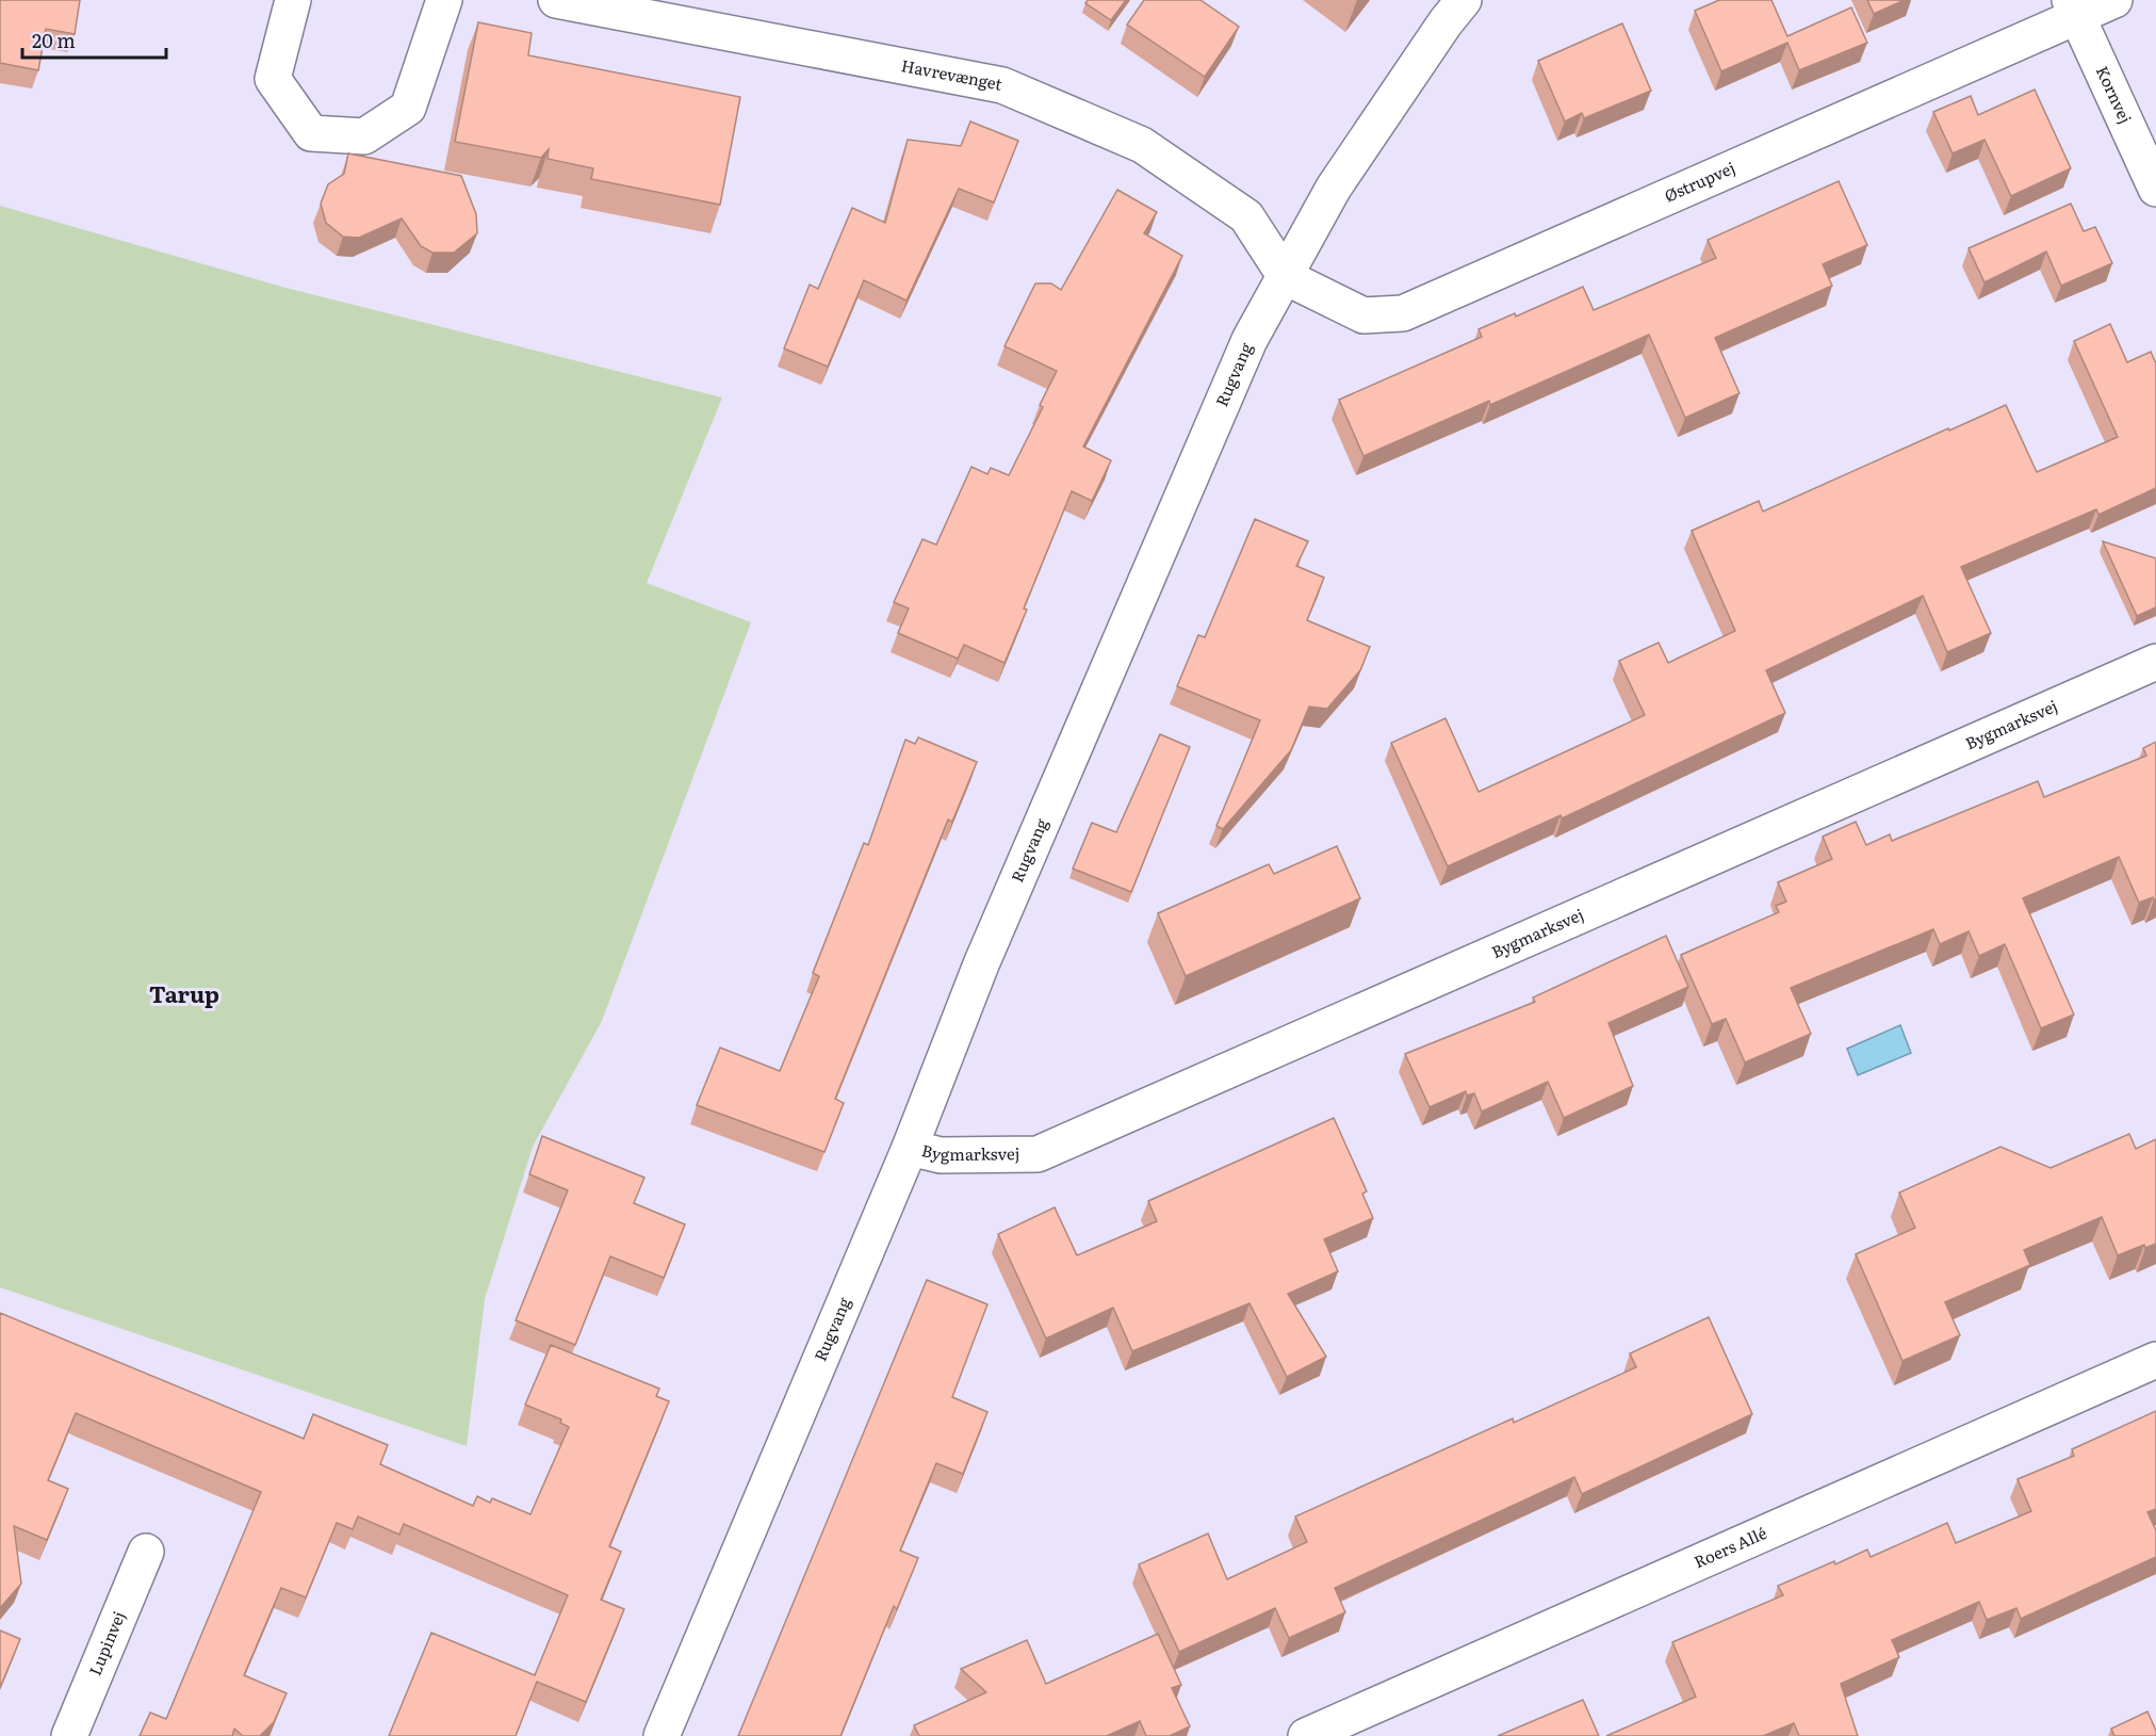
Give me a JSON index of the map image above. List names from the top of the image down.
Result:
{
  "streets": {
    "street": [
      "Havrevænget",
      "Kornvej",
      "Østrupvej",
      "Rugvang",
      "Bygmarksvej",
      "Roers Allé",
      "Lupinvej"
    ]
  },
  "crossings": [
    ["Havrevænget", "Østrupvej"],
    ["Havrevænget", "Rugvang"],
    ["Kornvej", "Østrupvej"],
    ["Østrupvej", "Rugvang"],
    ["Rugvang", "Bygmarksvej"]
  ],
  "districts": ["Tarup"],
  "scale_bar": "20 m"
}
